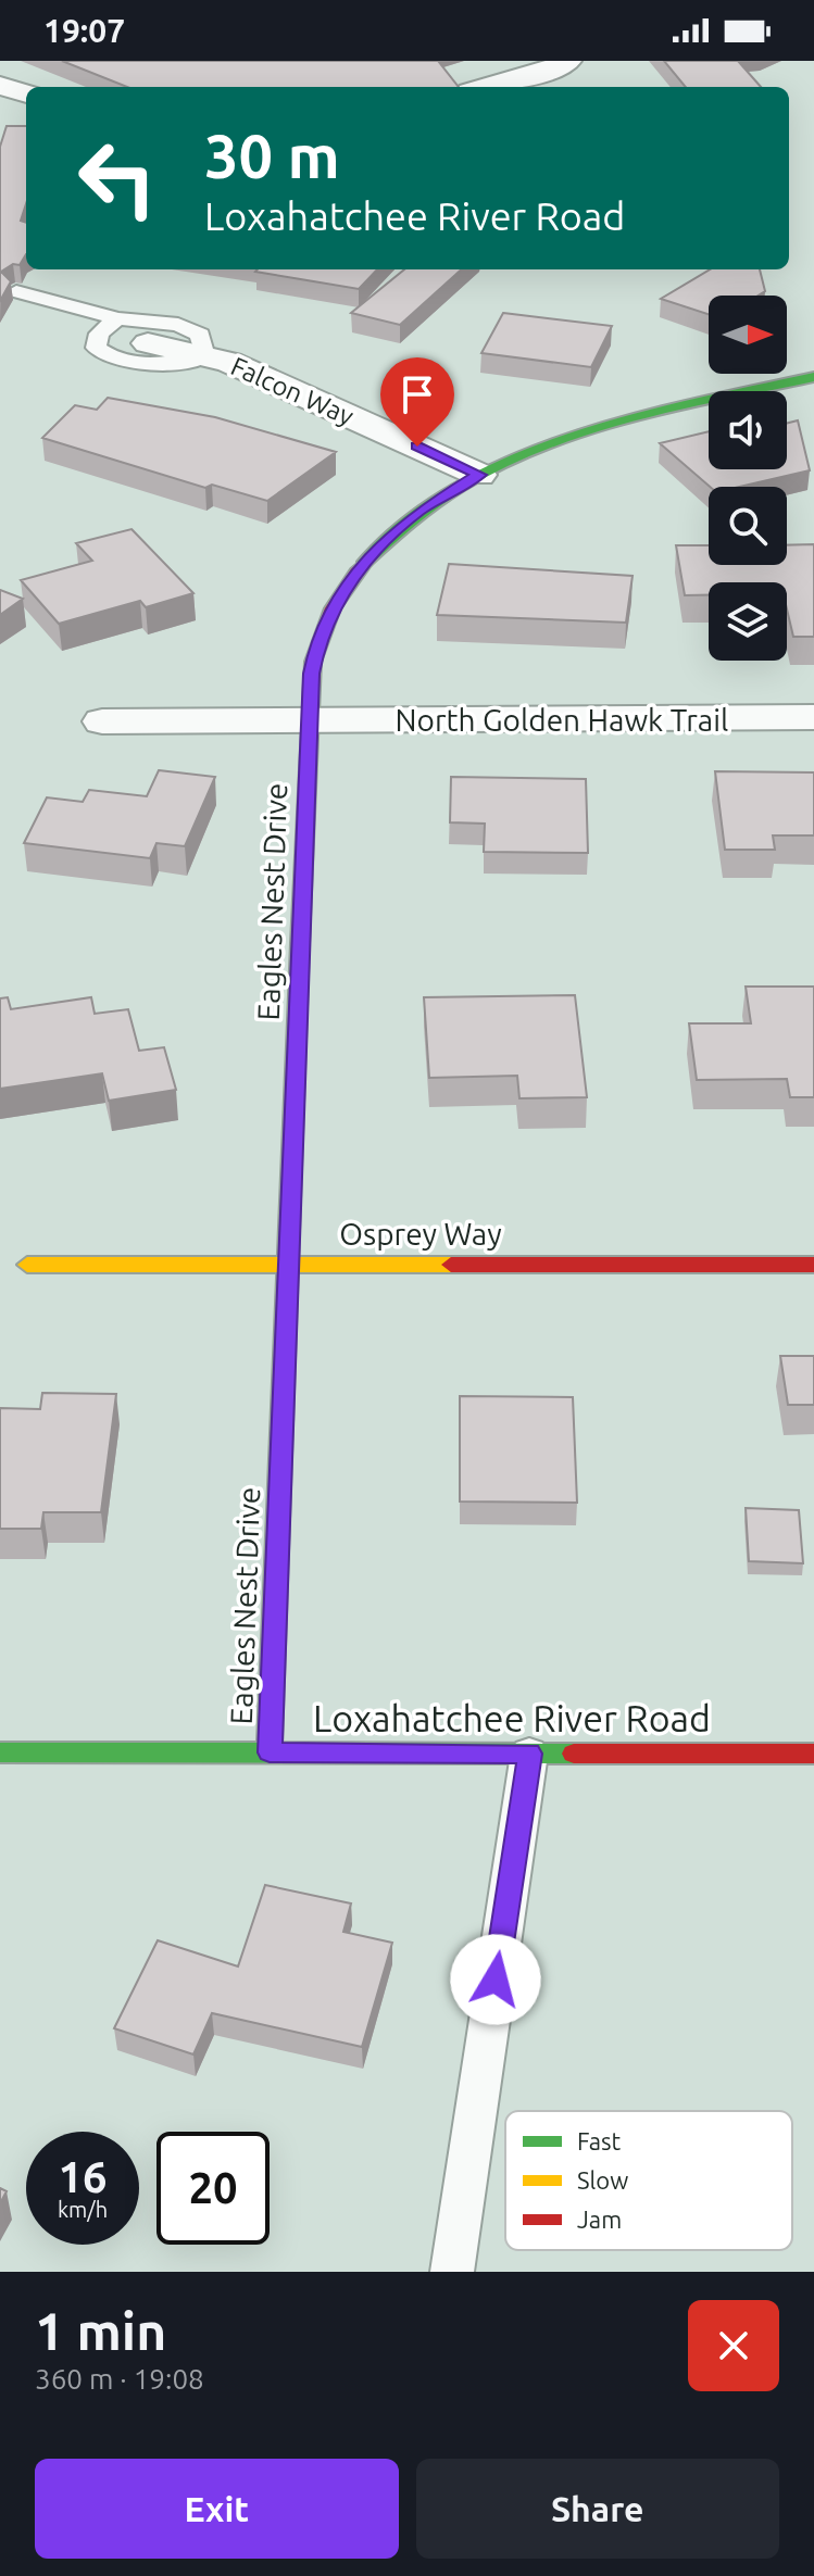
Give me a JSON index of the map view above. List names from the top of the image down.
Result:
{
  "streets": {
    "street": [
      "Falcon Way",
      "North Golden Hawk Trail",
      "Eagles Nest Drive",
      "Osprey Way",
      "Loxahatchee River Road"
    ]
  },
  "crossings": [
    ["Falcon Way", "Eagles Nest Drive"],
    ["North Golden Hawk Trail", "Eagles Nest Drive"],
    ["Eagles Nest Drive", "Osprey Way"],
    ["Eagles Nest Drive", "Loxahatchee River Road"]
  ],
  "legend": ["Fast", "Slow", "Jam"],
  "north": "right",
  "page": {
    "status": "19:07",
    "turn": ["30 m", "Loxahatchee River Road"],
    "speed": "16 km/h",
    "limit": "20",
    "heading": ["1 min", "360 m · 19:08"],
    "buttons": ["Exit", "Share"]
  }
}
